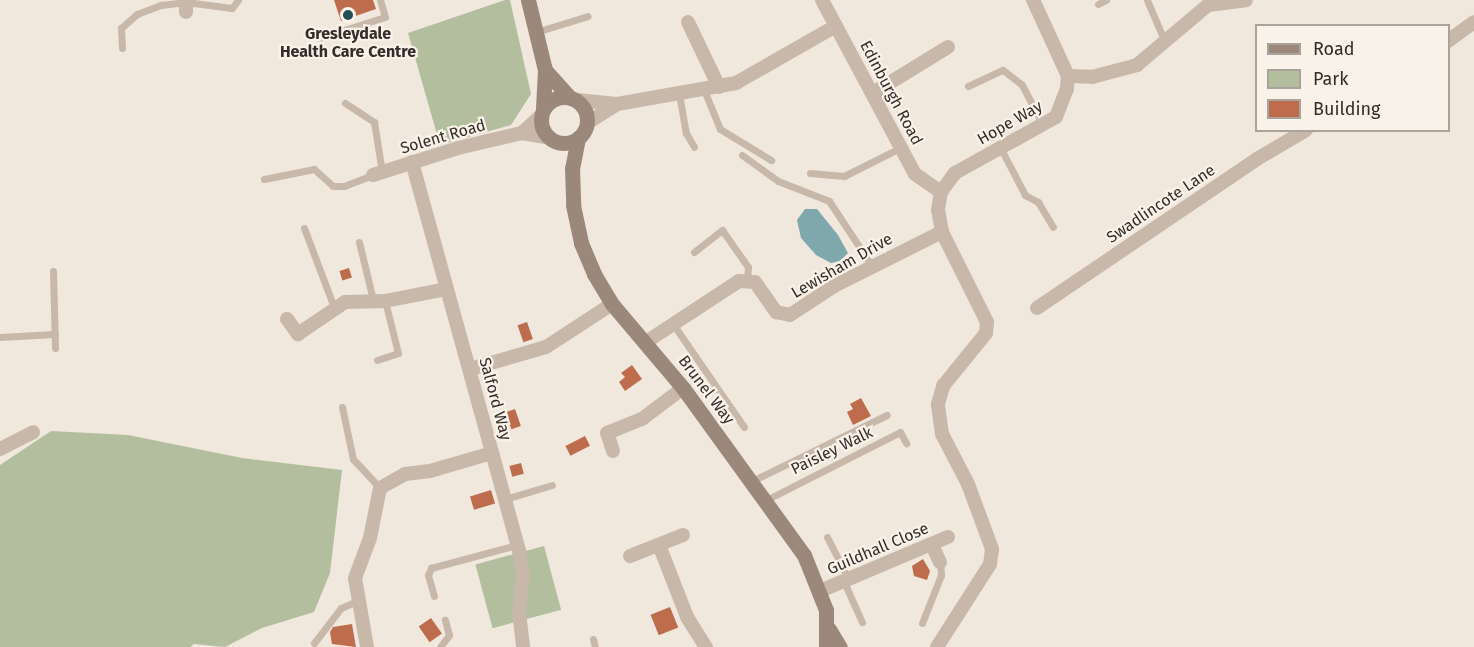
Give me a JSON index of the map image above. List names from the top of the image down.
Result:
{
  "streets": {
    "street": [
      "Edinburgh Road",
      "Hope Way",
      "Solent Road",
      "Swadlincote Lane",
      "Lewisham Drive",
      "Brunel Way",
      "Salford Way",
      "Guildhall Close"
    ],
    "lane": ["Paisley Walk"]
  },
  "crossings": [
    ["Edinburgh Road", "Hope Way"],
    ["Solent Road", "Brunel Way"],
    ["Solent Road", "Salford Way"],
    ["Brunel Way", "Paisley Walk"],
    ["Brunel Way", "Guildhall Close"]
  ],
  "places": ["Gresleydale Health Care Centre"],
  "legend": ["Road", "Park", "Building"]
}
